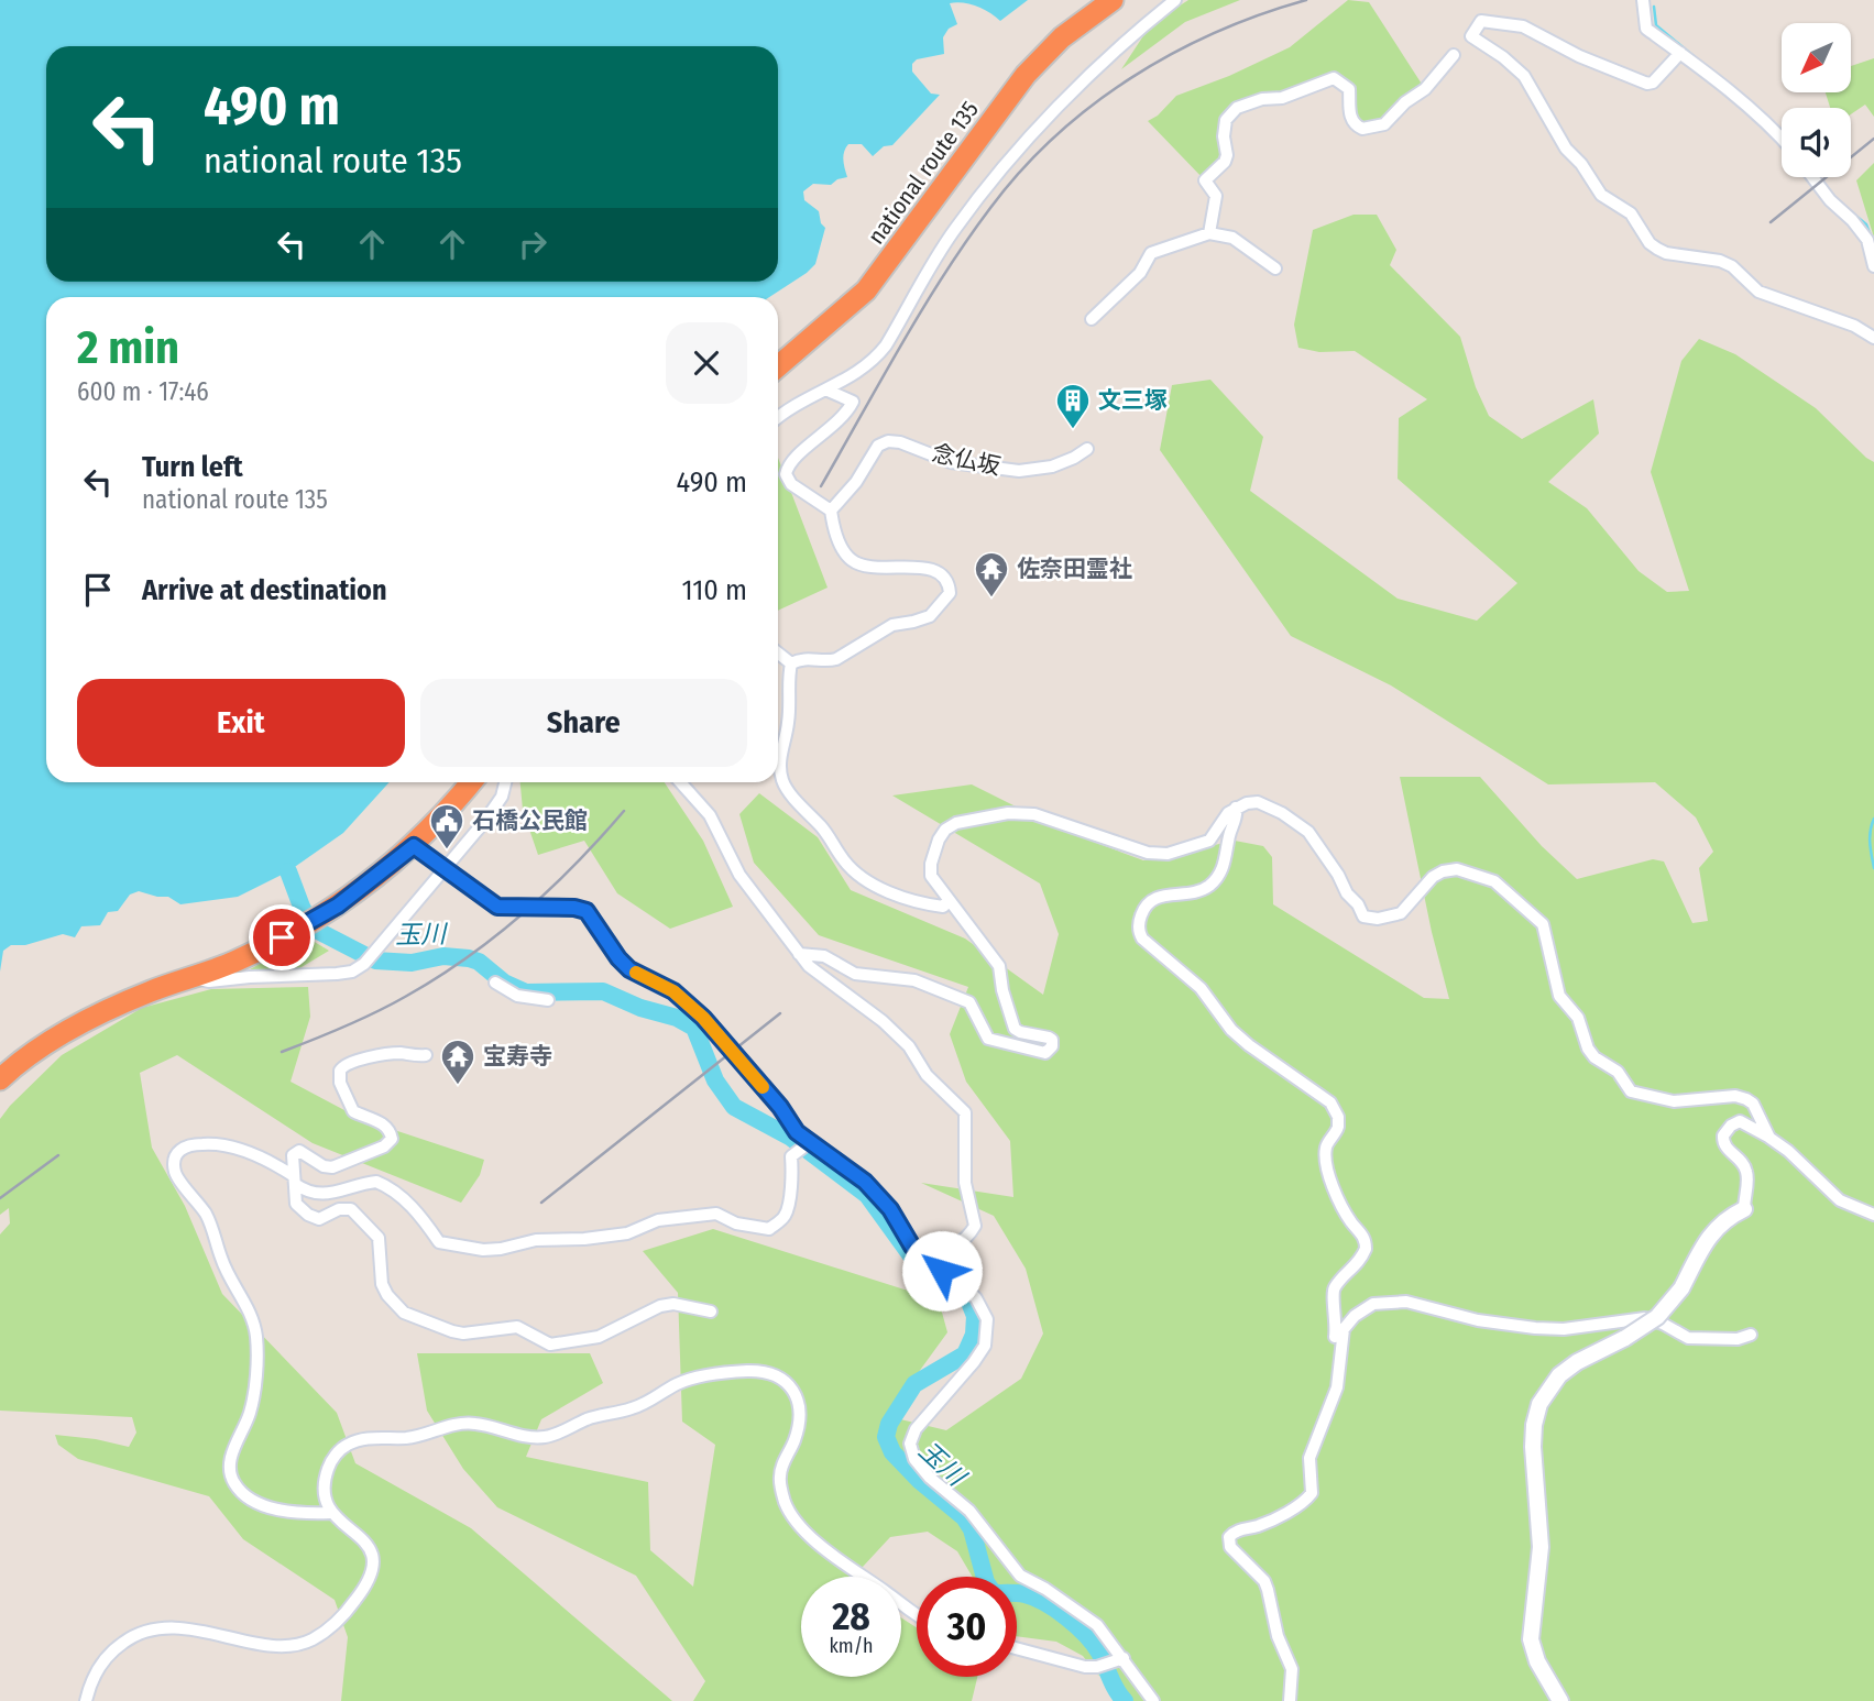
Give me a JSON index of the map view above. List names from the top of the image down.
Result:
{
  "streets": {
    "highway": ["national route 135"],
    "street": ["念仏坂"]
  },
  "water": ["玉川"],
  "places": {
    "building": ["文三塚"],
    "temple": ["佐奈田霊社", "宝寿寺"],
    "public building": ["石橋公民館"]
  },
  "north": "bottom left",
  "page": {
    "turn": ["490 m", "national route 135"],
    "heading": ["2 min", "600 m · 17:46"],
    "list": [
      {
        "name": "Turn left",
        "note": "national route 135",
        "value": "490 m"
      },
      {
        "name": "Arrive at destination",
        "value": "110 m"
      }
    ],
    "buttons": ["Exit", "Share"],
    "speed": "28 km/h",
    "limit": "30"
  }
}
